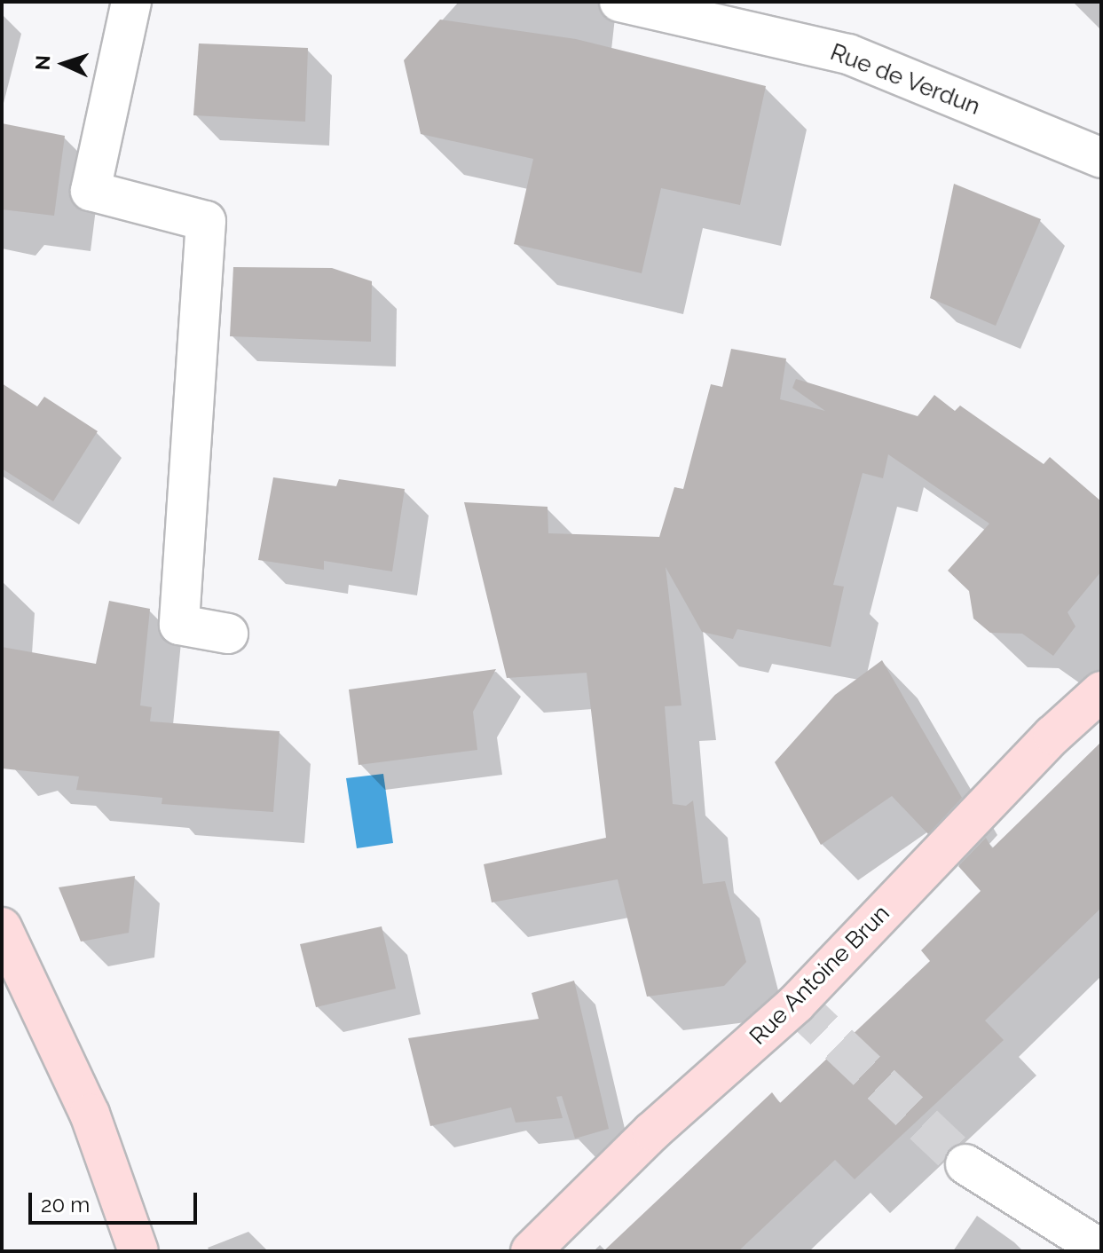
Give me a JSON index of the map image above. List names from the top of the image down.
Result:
{
  "streets": {
    "street": ["Rue de Verdun", "Rue Antoine Brun"]
  },
  "scale_bar": "20 m",
  "north": "left"
}
